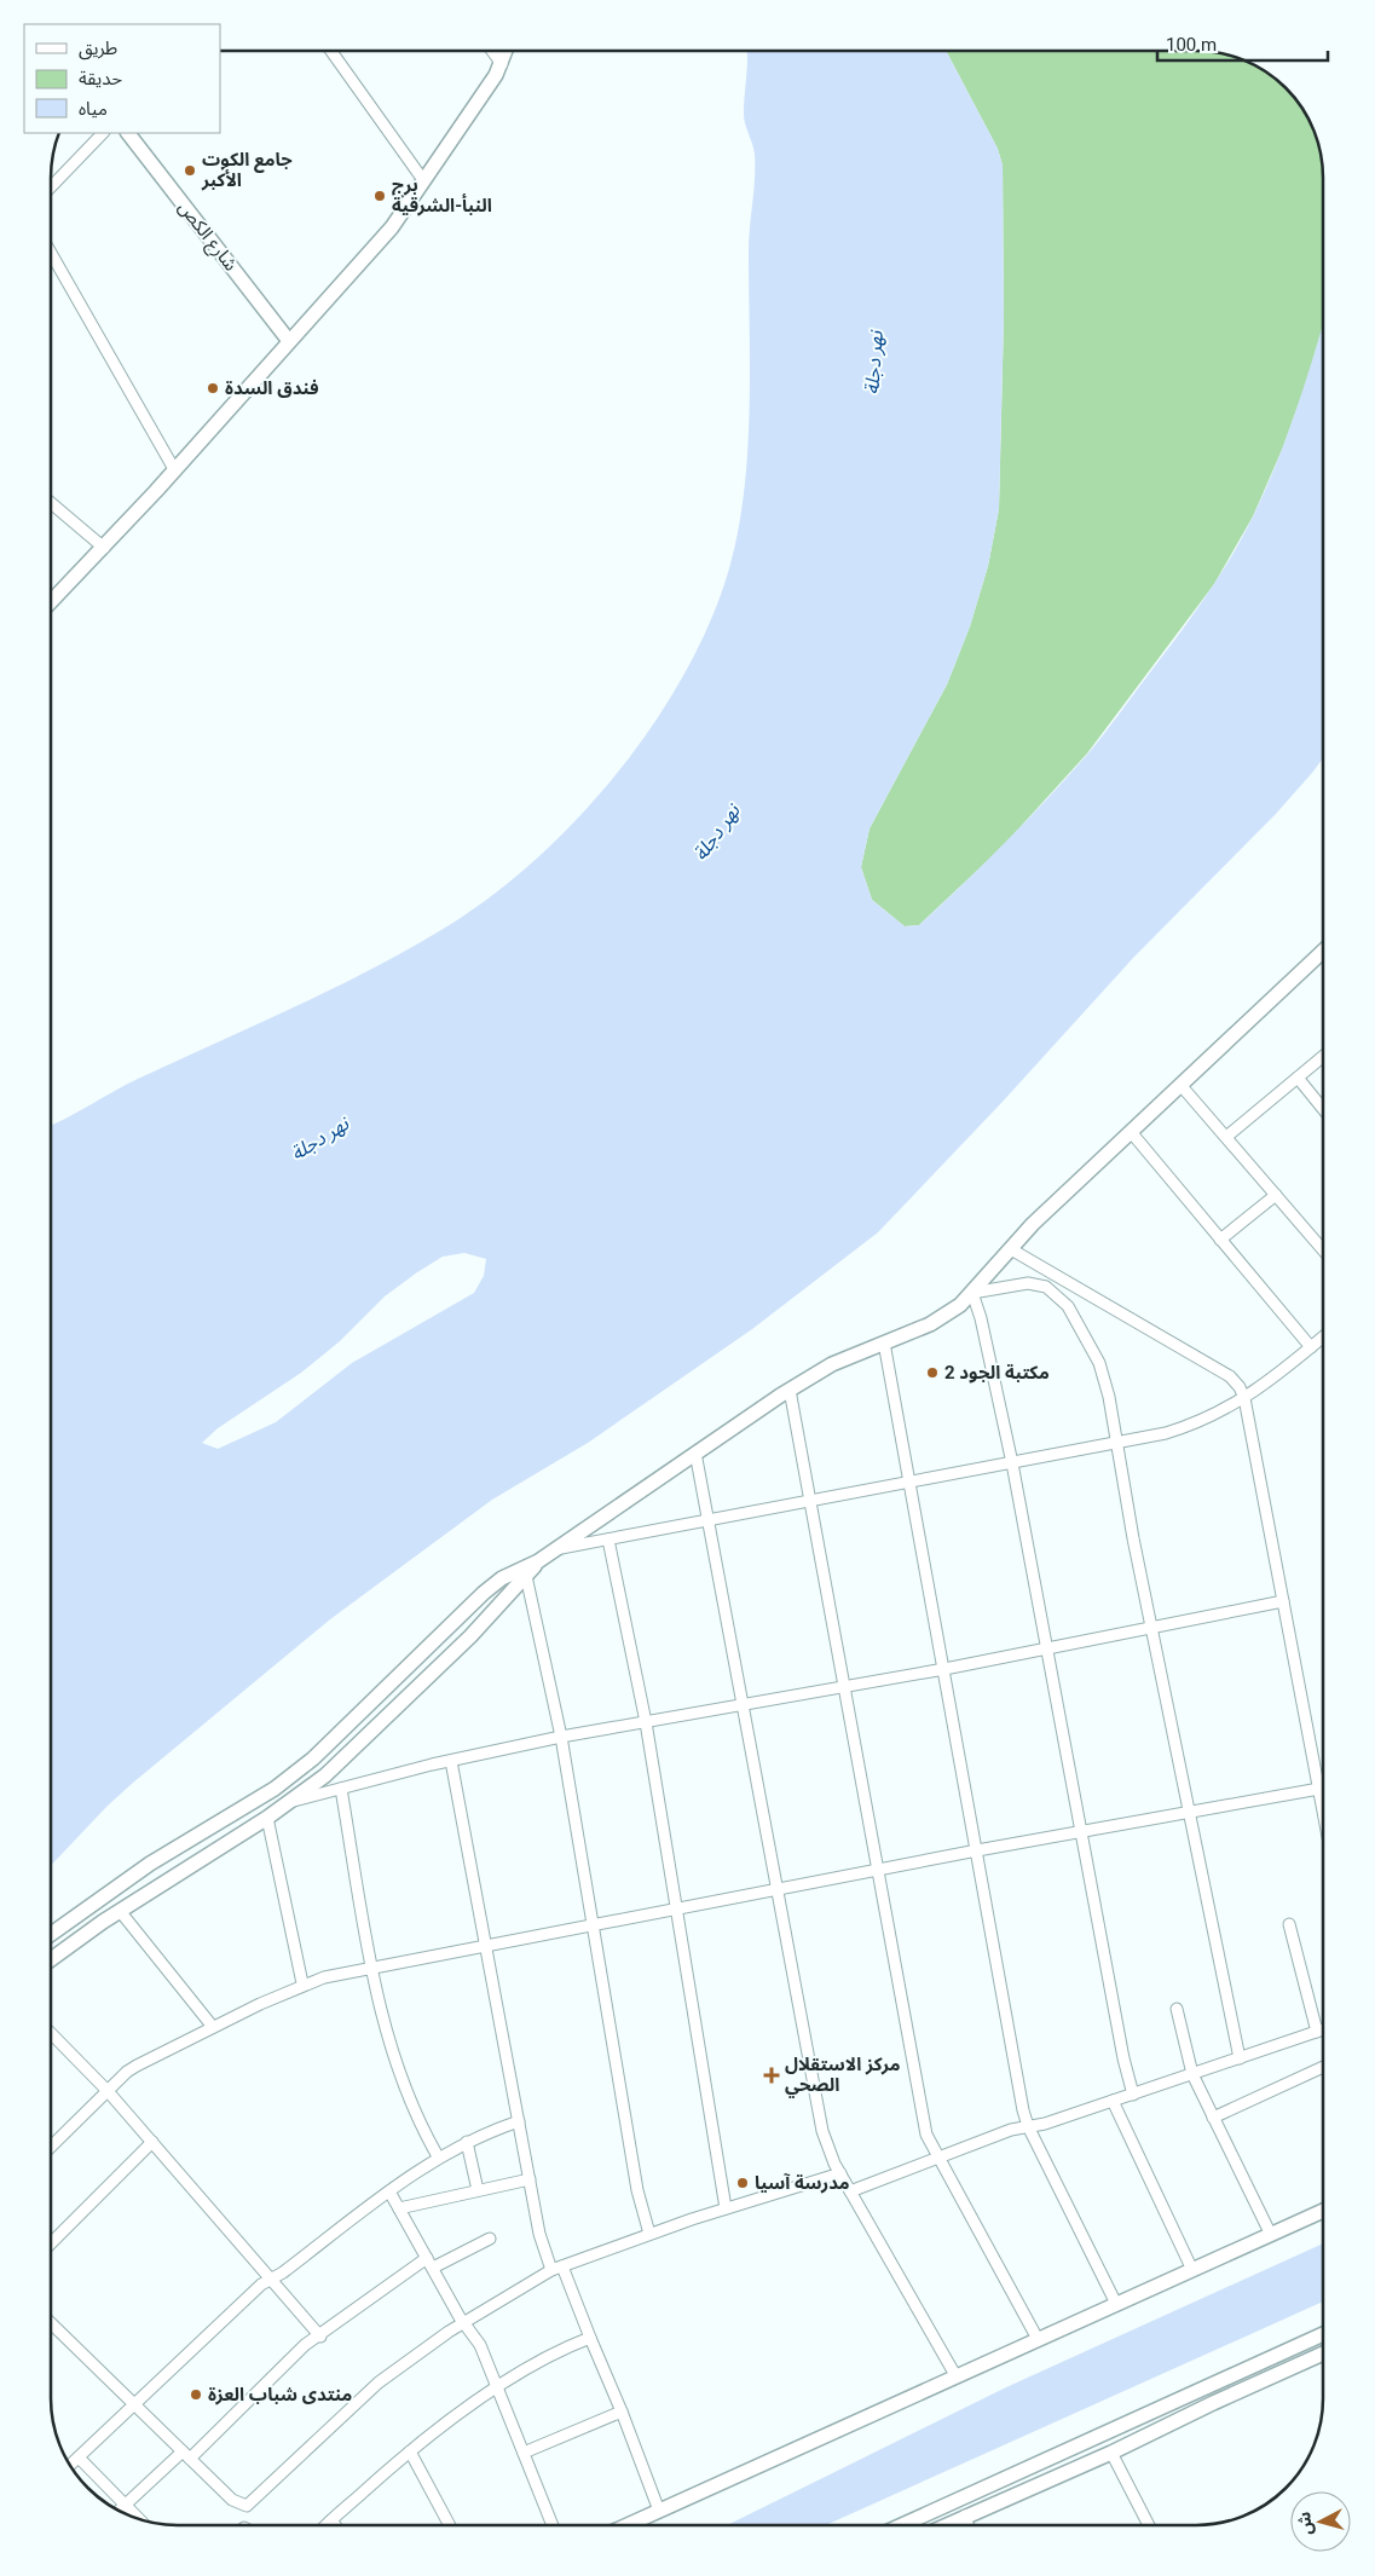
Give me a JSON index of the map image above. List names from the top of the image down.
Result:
{
  "streets": {
    "street": ["شارع الكص"]
  },
  "water": ["نهر دجلة"],
  "places": {
    "other": [
      "جامع الكوت الأكبر",
      "برج النبأ-الشرقية",
      "فندق السدة",
      "مكتبة الجود 2",
      "مدرسة آسيا",
      "منتدى شباب العزة"
    ],
    "health": ["مركز الاستقلال الصحي"]
  },
  "legend": ["طريق", "حديقة", "مياه"],
  "scale_bar": "100 m",
  "north": "left"
}
